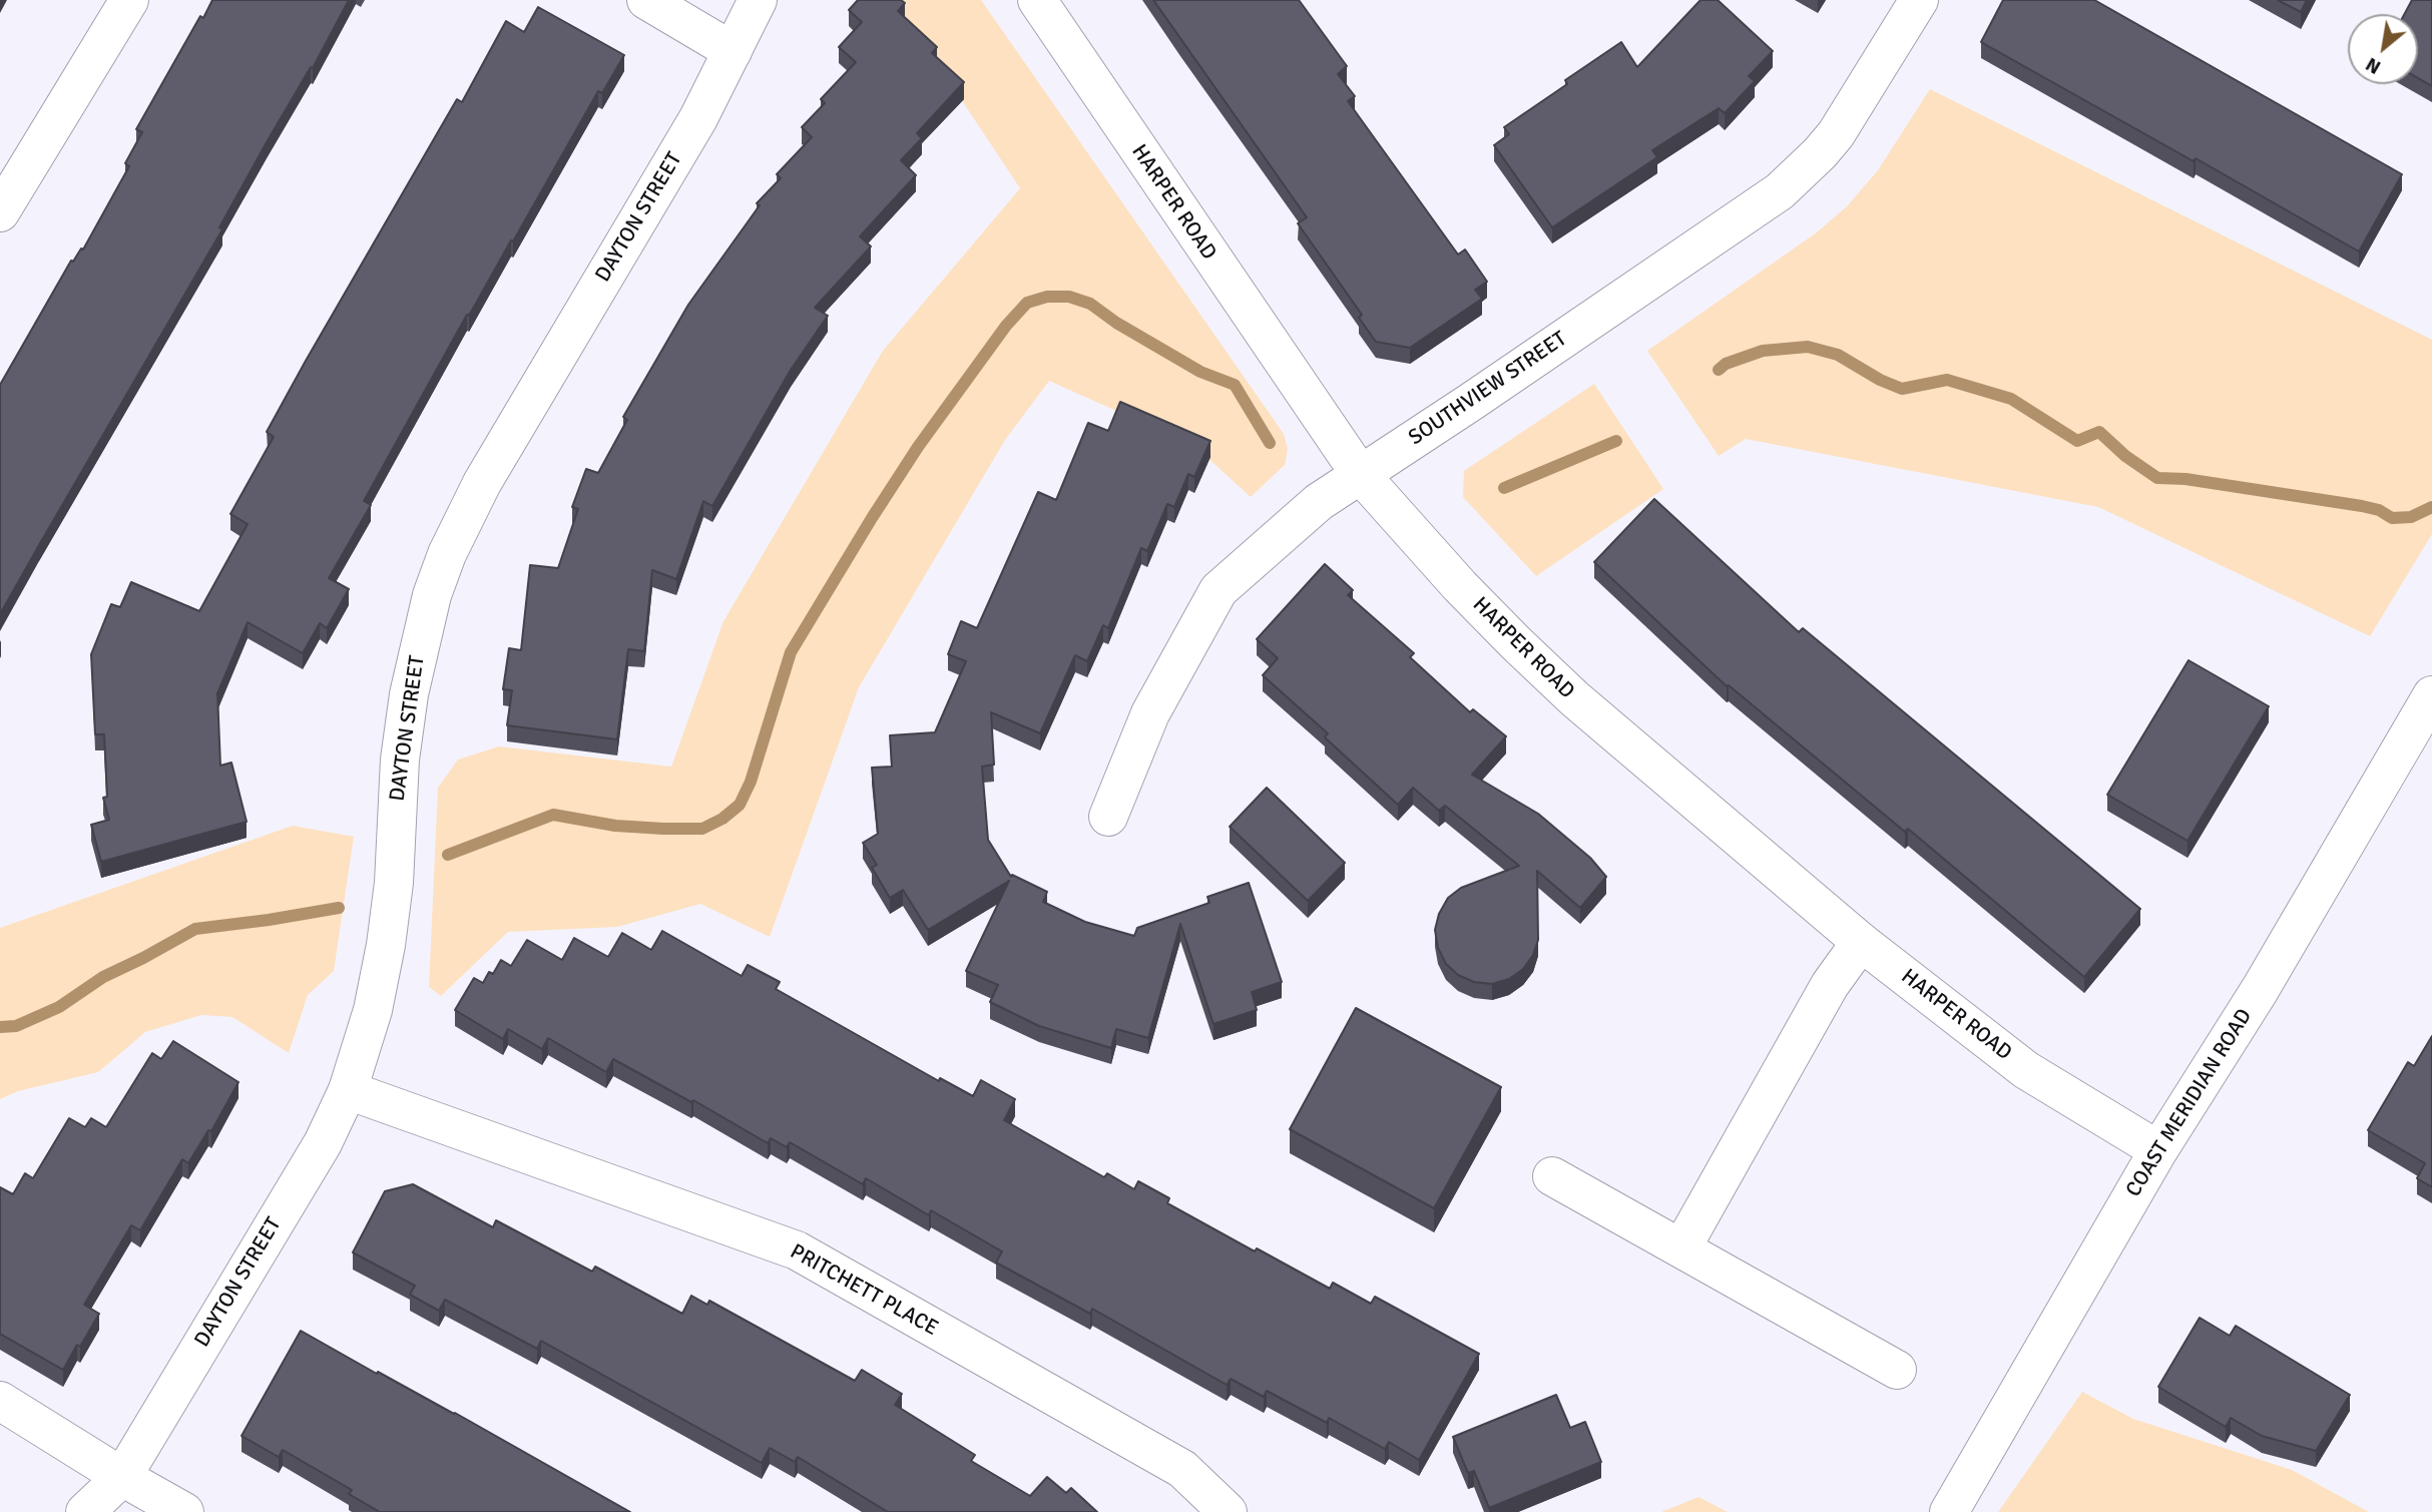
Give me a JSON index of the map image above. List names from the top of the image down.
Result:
{
  "streets": {
    "street": [
      "HARPER ROAD",
      "DAYTON STREET",
      "SOUTHVIEW STREET",
      "COAST MERIDIAN ROAD",
      "PRITCHETT PLACE"
    ]
  },
  "crossings": [
    ["HARPER ROAD", "SOUTHVIEW STREET"],
    ["HARPER ROAD", "COAST MERIDIAN ROAD"],
    ["DAYTON STREET", "PRITCHETT PLACE"]
  ],
  "north": "bottom left"
}
